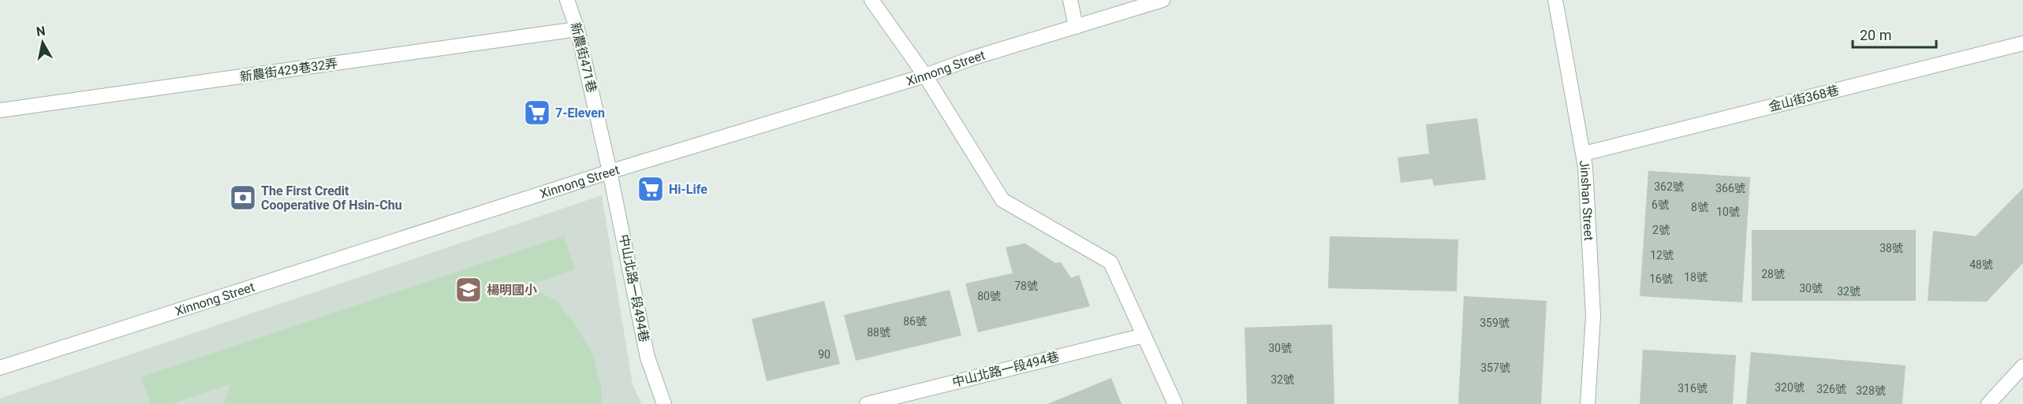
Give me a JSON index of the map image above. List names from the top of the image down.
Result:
{
  "streets": {
    "street": [
      "新農街471巷",
      "Xinnong Street",
      "新農街429巷32弄",
      "金山街368巷",
      "Jinshan Street",
      "中山北路一段494巷"
    ]
  },
  "crossings": [
    ["新農街471巷", "Xinnong Street"],
    ["新農街471巷", "新農街429巷32弄"],
    ["新農街471巷", "中山北路一段494巷"],
    ["Xinnong Street", "中山北路一段494巷"],
    ["金山街368巷", "Jinshan Street"]
  ],
  "places": {
    "supermarket": ["7-Eleven", "Hi-Life"],
    "bank": ["The First Credit Cooperative Of Hsin-Chu"],
    "school or university": ["楊明國小"]
  },
  "house_numbers": [
    "362號",
    "366號",
    "6號",
    "8號",
    "10號",
    "2號",
    "38號",
    "12號",
    "48號",
    "28號",
    "18號",
    "16號",
    "78號",
    "30號",
    "32號",
    "80號",
    "86號",
    "359號",
    "88號",
    "30號",
    "90",
    "357號",
    "32號",
    "320號",
    "316號",
    "326號",
    "328號"
  ],
  "scale_bar": "20 m",
  "north": "top"
}
